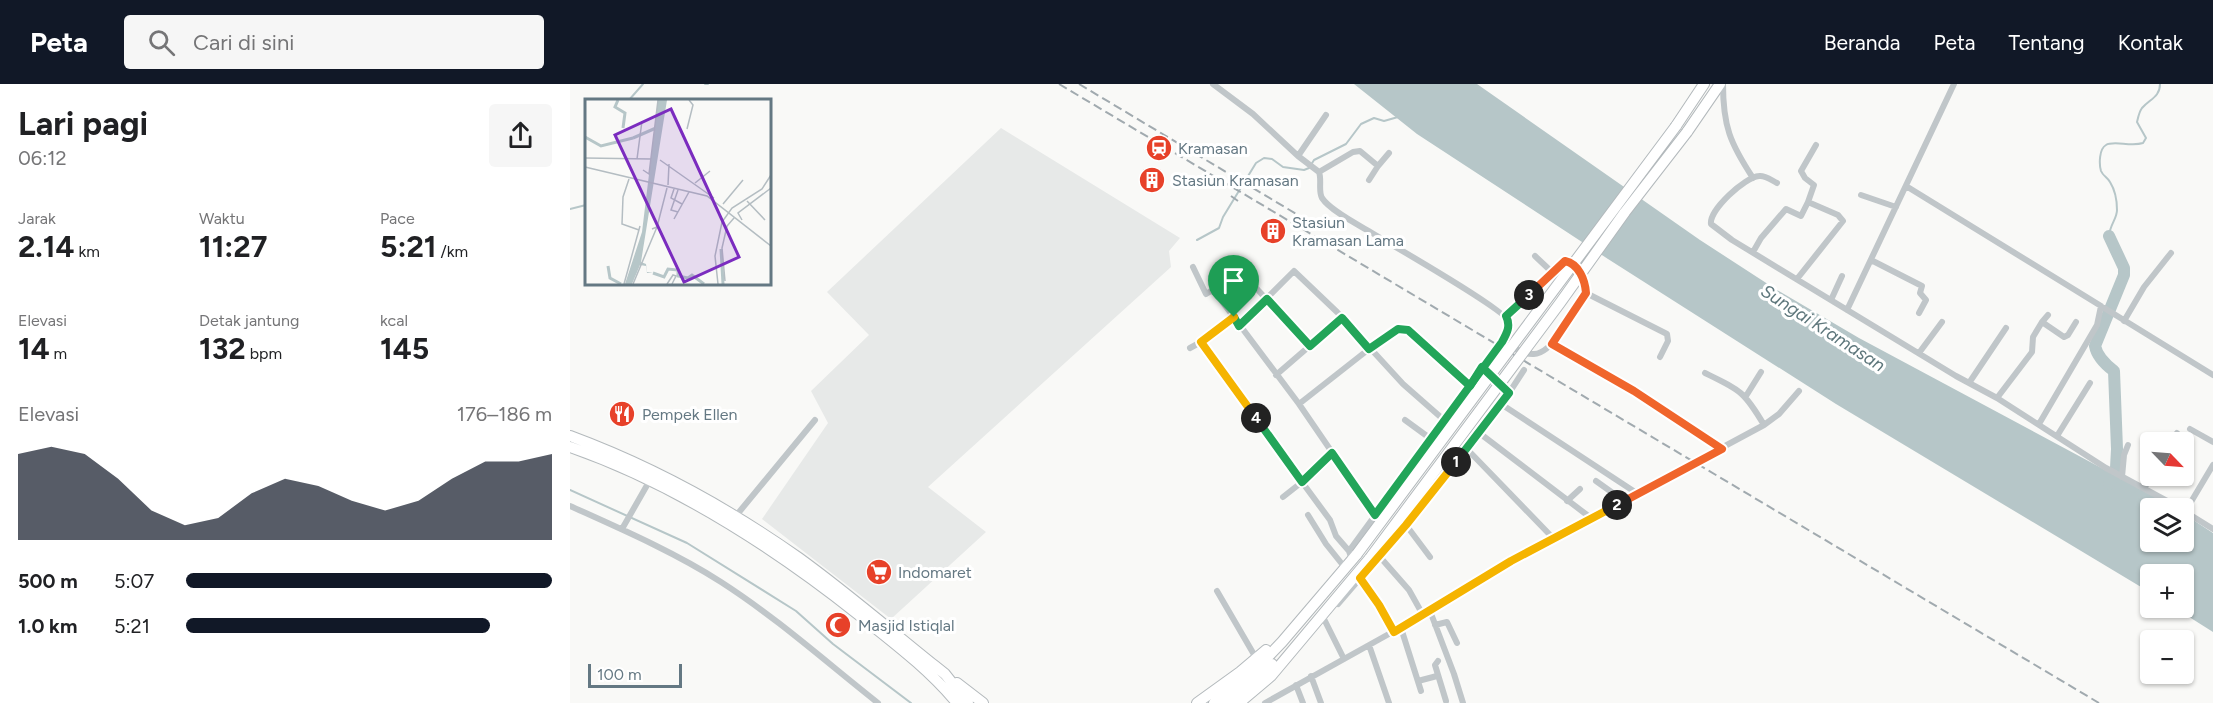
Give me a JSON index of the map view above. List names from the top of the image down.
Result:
{
  "water": ["Sungai Kramasan"],
  "places": {
    "station": ["Kramasan"],
    "building": ["Stasiun Kramasan", "Stasiun Kramasan Lama"],
    "restaurant": ["Pempek Ellen"],
    "supermarket": ["Indomaret"],
    "mosque": ["Masjid Istiqlal"]
  },
  "scale_bar": "100 m",
  "north": "bottom right",
  "page": {
    "header": "Peta",
    "search": "Cari di sini",
    "nav": [
      "Beranda",
      "Peta",
      "Tentang",
      "Kontak"
    ],
    "heading": ["Lari pagi", "06:12"],
    "stats": [
      ["Jarak", "2.14 km"],
      ["Waktu", "11:27"],
      ["Pace", "5:21 /km"],
      ["Elevasi", "14 m"],
      ["Detak jantung", "132 bpm"],
      ["kcal", "145"]
    ],
    "pins": [
      "3",
      "4",
      "1",
      "2"
    ],
    "chart": ["Elevasi", "176–186 m"],
    "map_buttons": ["+", "−"],
    "list": [
      {
        "name": "500 m",
        "note": "5:07"
      },
      {
        "name": "1.0 km",
        "note": "5:21"
      }
    ],
    "scale": "100 m"
  }
}
